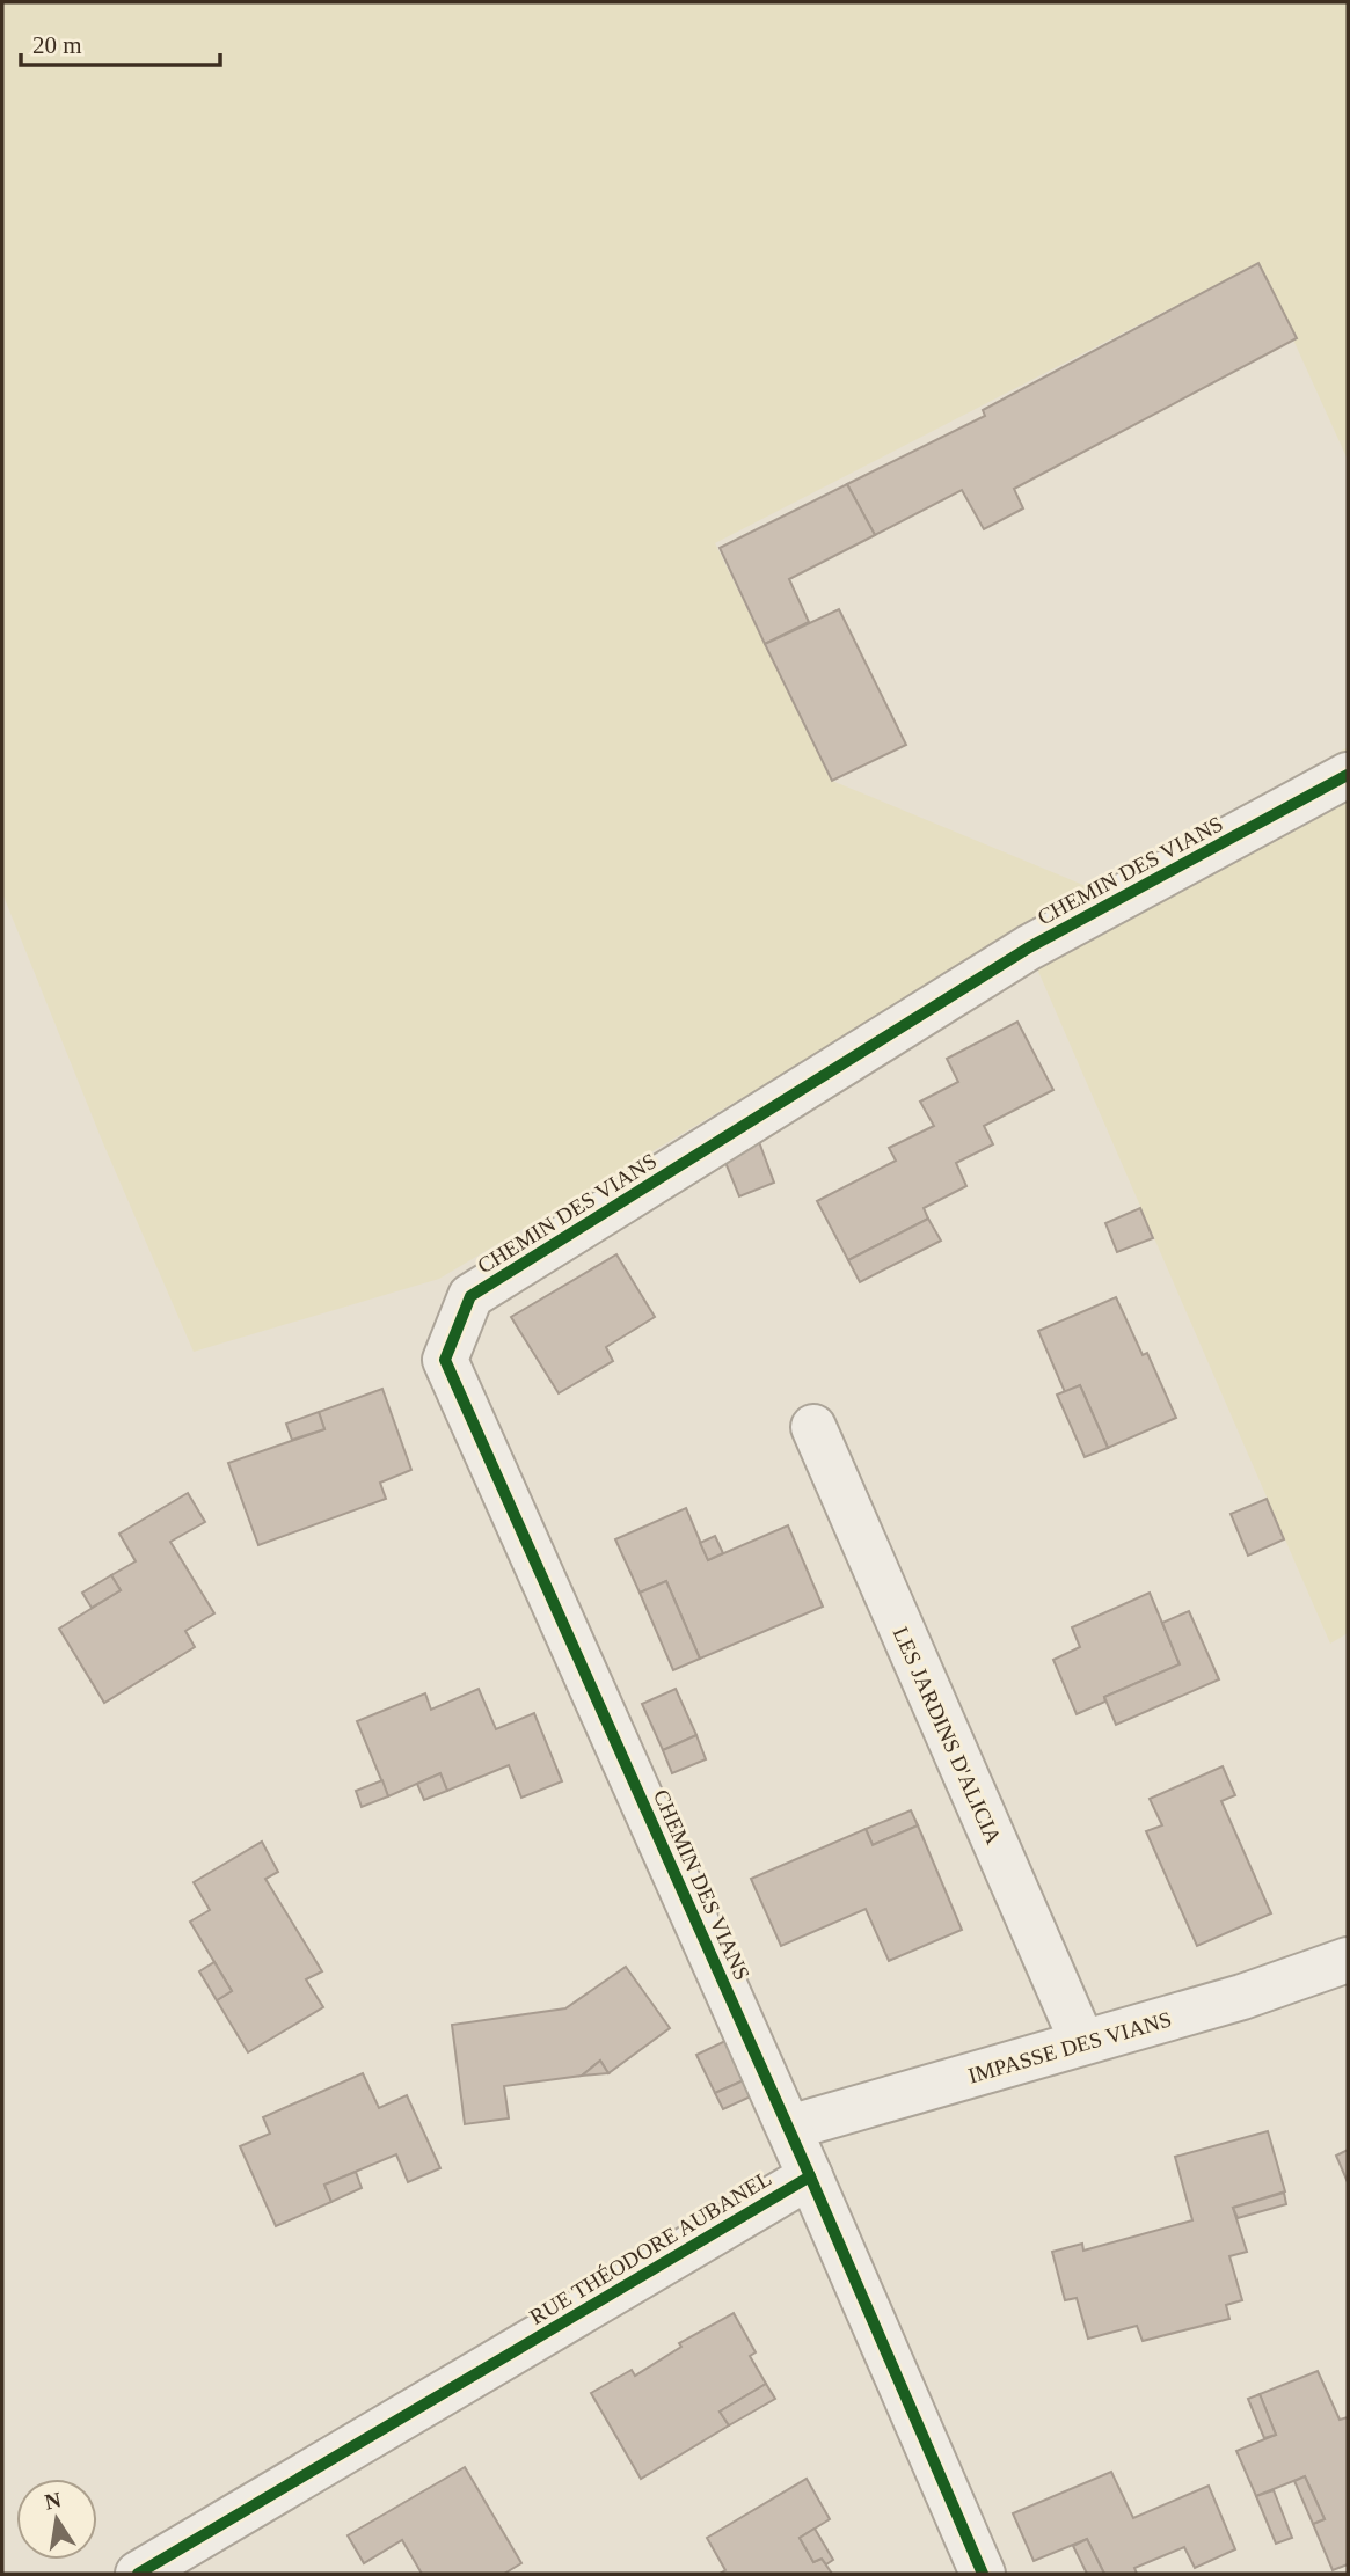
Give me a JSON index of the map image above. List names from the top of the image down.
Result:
{
  "streets": {
    "street": [
      "CHEMIN DES VIANS",
      "LES JARDINS D'ALICIA",
      "IMPASSE DES VIANS",
      "RUE THÉODORE AUBANEL"
    ]
  },
  "crossings": [
    ["CHEMIN DES VIANS", "IMPASSE DES VIANS"],
    ["CHEMIN DES VIANS", "RUE THÉODORE AUBANEL"],
    ["LES JARDINS D'ALICIA", "IMPASSE DES VIANS"]
  ],
  "scale_bar": "20 m",
  "north": "top"
}
